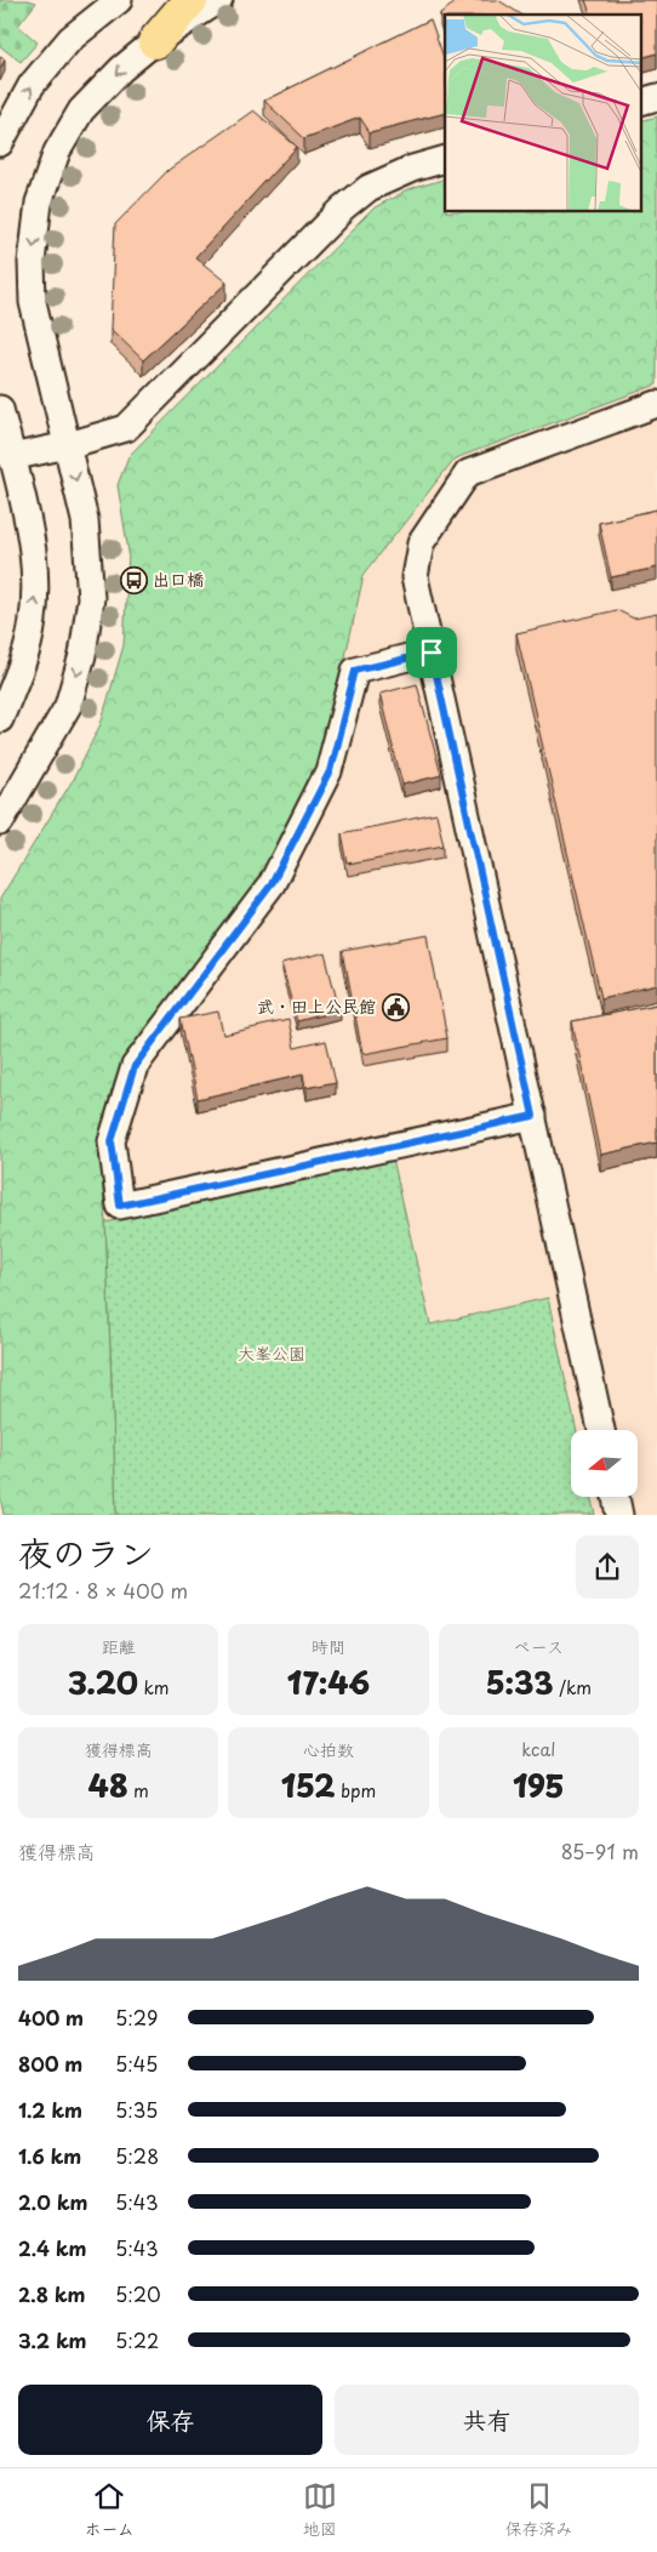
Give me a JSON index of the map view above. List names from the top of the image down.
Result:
{
  "parks": ["大峯公園"],
  "places": {
    "bus stop": ["出口橋"],
    "public building": ["武・田上公民館"]
  },
  "north": "left",
  "page": {
    "heading": ["夜のラン", "21:12 · 8 × 400 m"],
    "stats": [
      ["距離", "3.20 km"],
      ["時間", "17:46"],
      ["ペース", "5:33 /km"],
      ["獲得標高", "48 m"],
      ["心拍数", "152 bpm"],
      ["kcal", "195"]
    ],
    "chart": ["獲得標高", "85–91 m"],
    "list": [
      {
        "name": "400 m",
        "note": "5:29"
      },
      {
        "name": "800 m",
        "note": "5:45"
      },
      {
        "name": "1.2 km",
        "note": "5:35"
      },
      {
        "name": "1.6 km",
        "note": "5:28"
      },
      {
        "name": "2.0 km",
        "note": "5:43"
      },
      {
        "name": "2.4 km",
        "note": "5:43"
      },
      {
        "name": "2.8 km",
        "note": "5:20"
      },
      {
        "name": "3.2 km",
        "note": "5:22"
      }
    ],
    "buttons": ["保存", "共有"],
    "tabs": ["ホーム", "地図", "保存済み"]
  }
}
